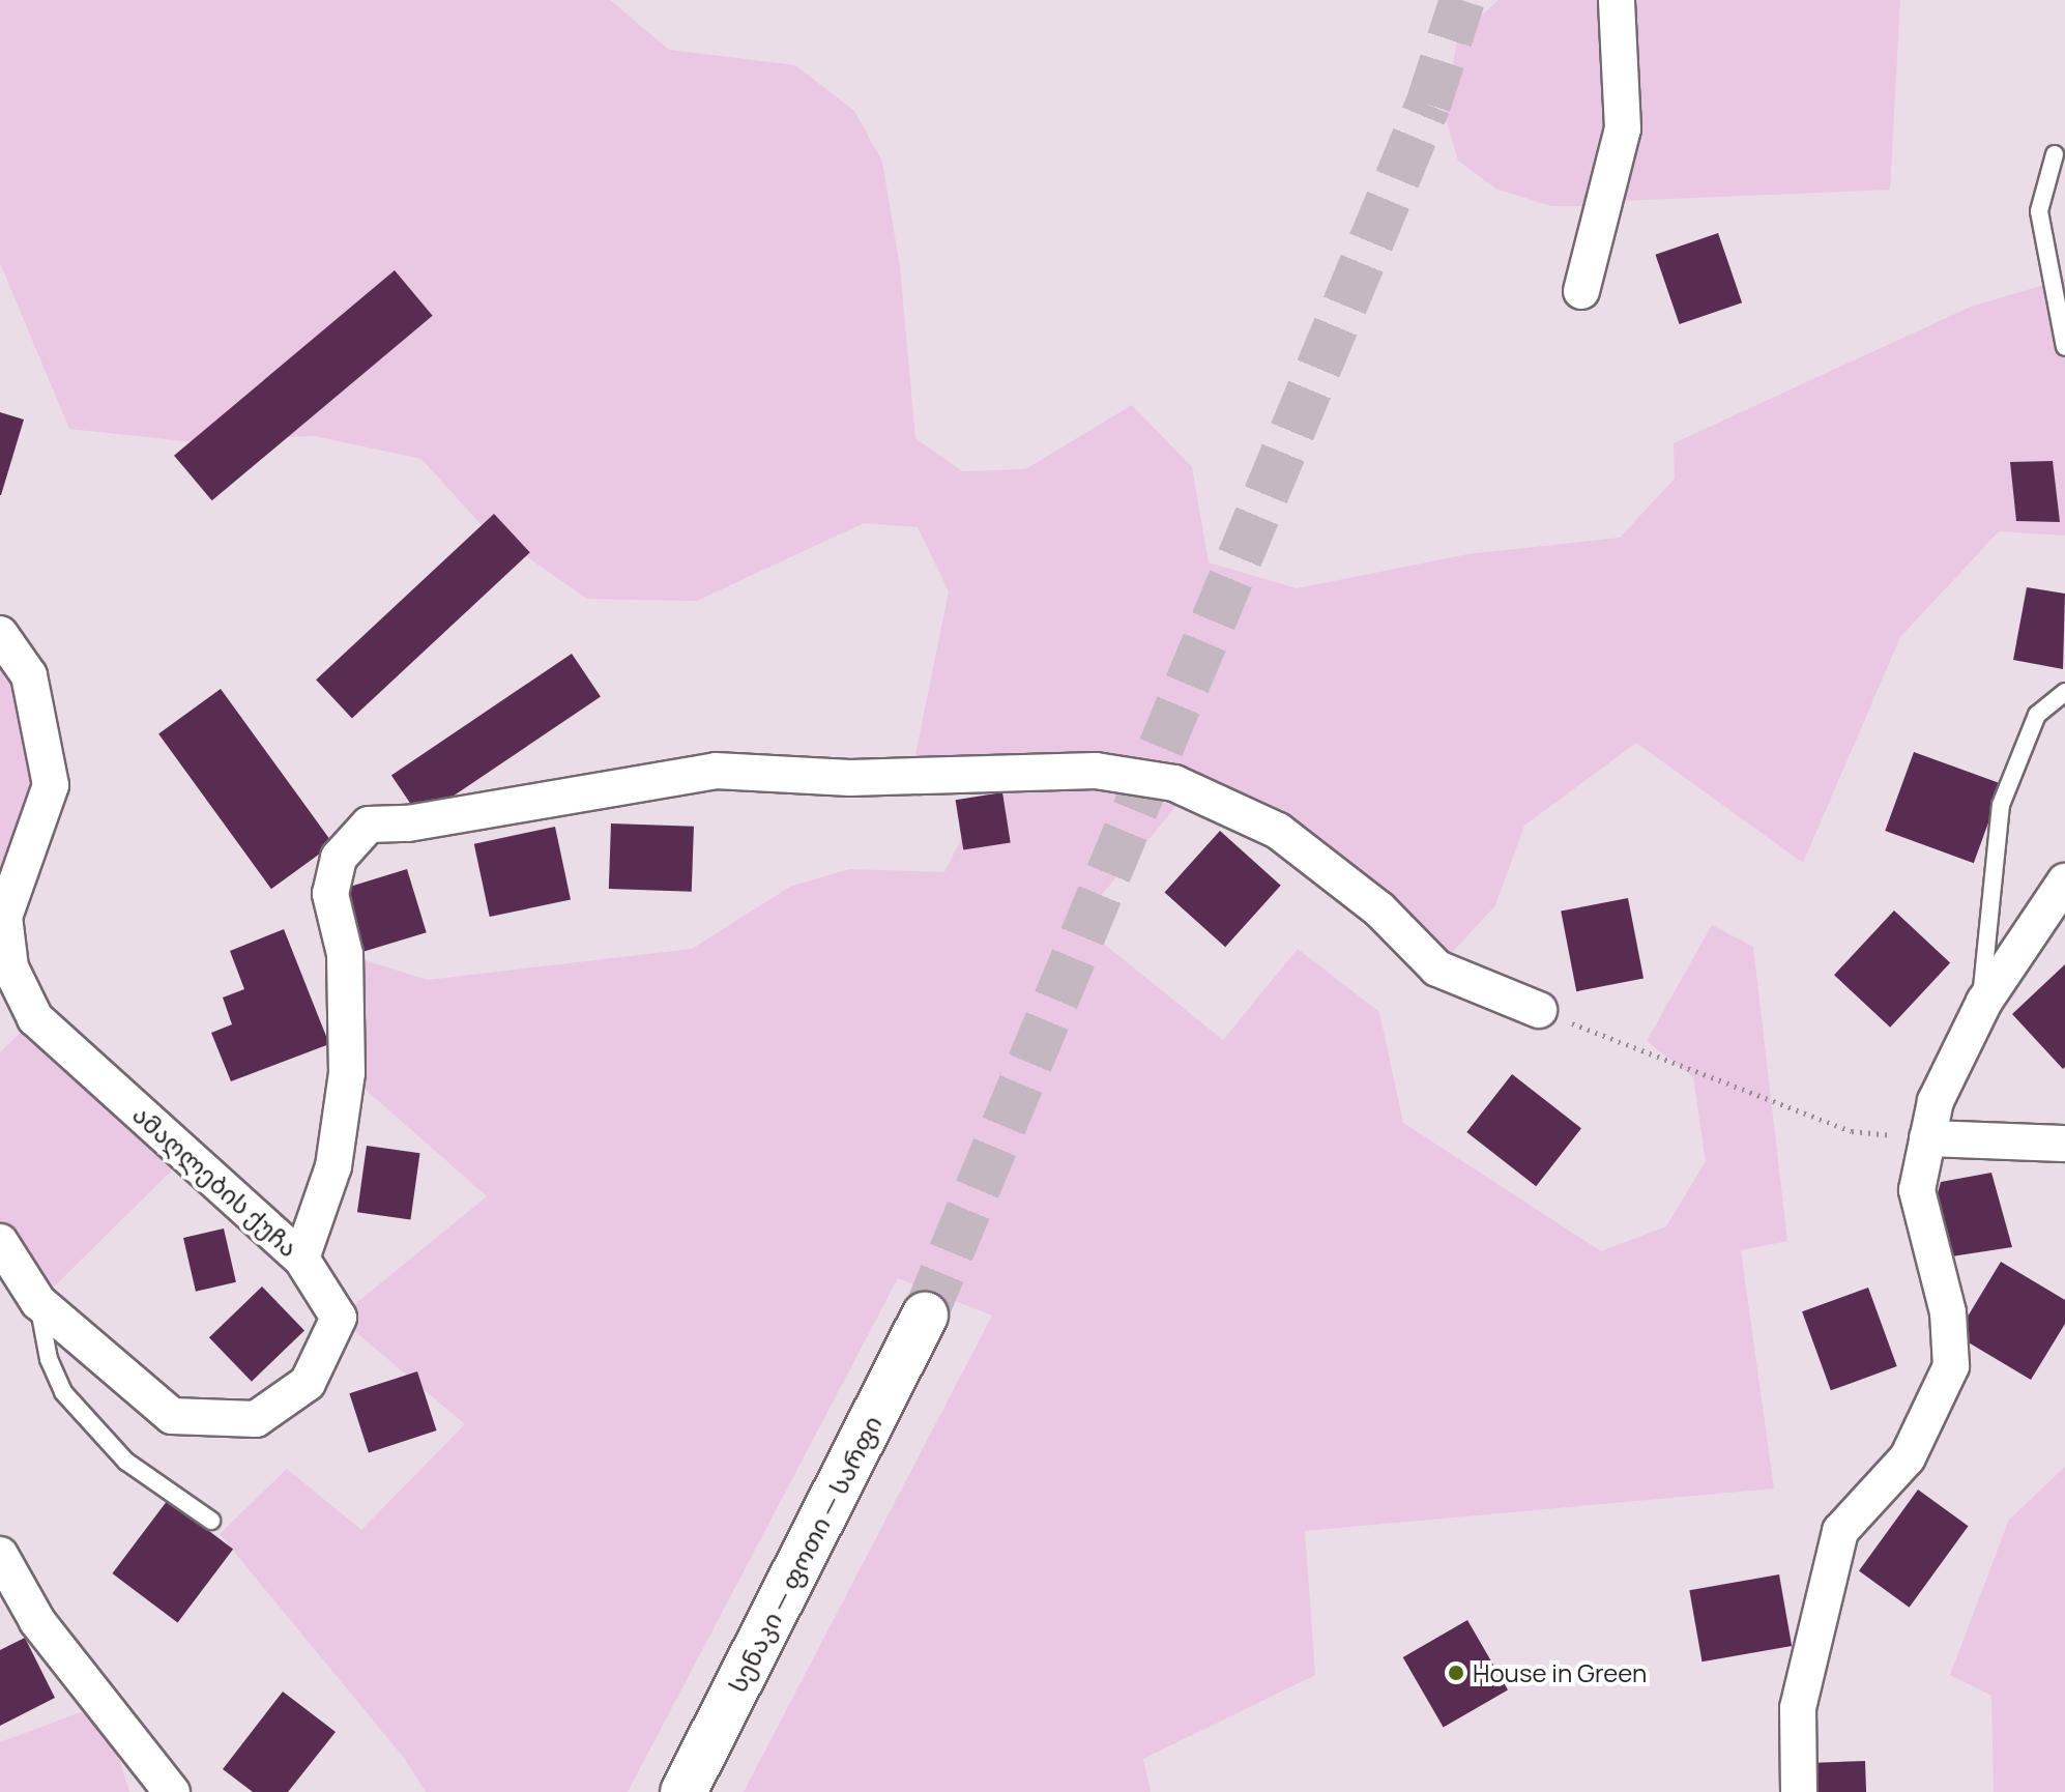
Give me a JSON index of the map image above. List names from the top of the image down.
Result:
{
  "streets": {
    "highway": ["სენაკი — ფოთი — სარფი"],
    "street": ["ამაღლების ქუჩა"]
  },
  "places": ["House in Green"]
}
